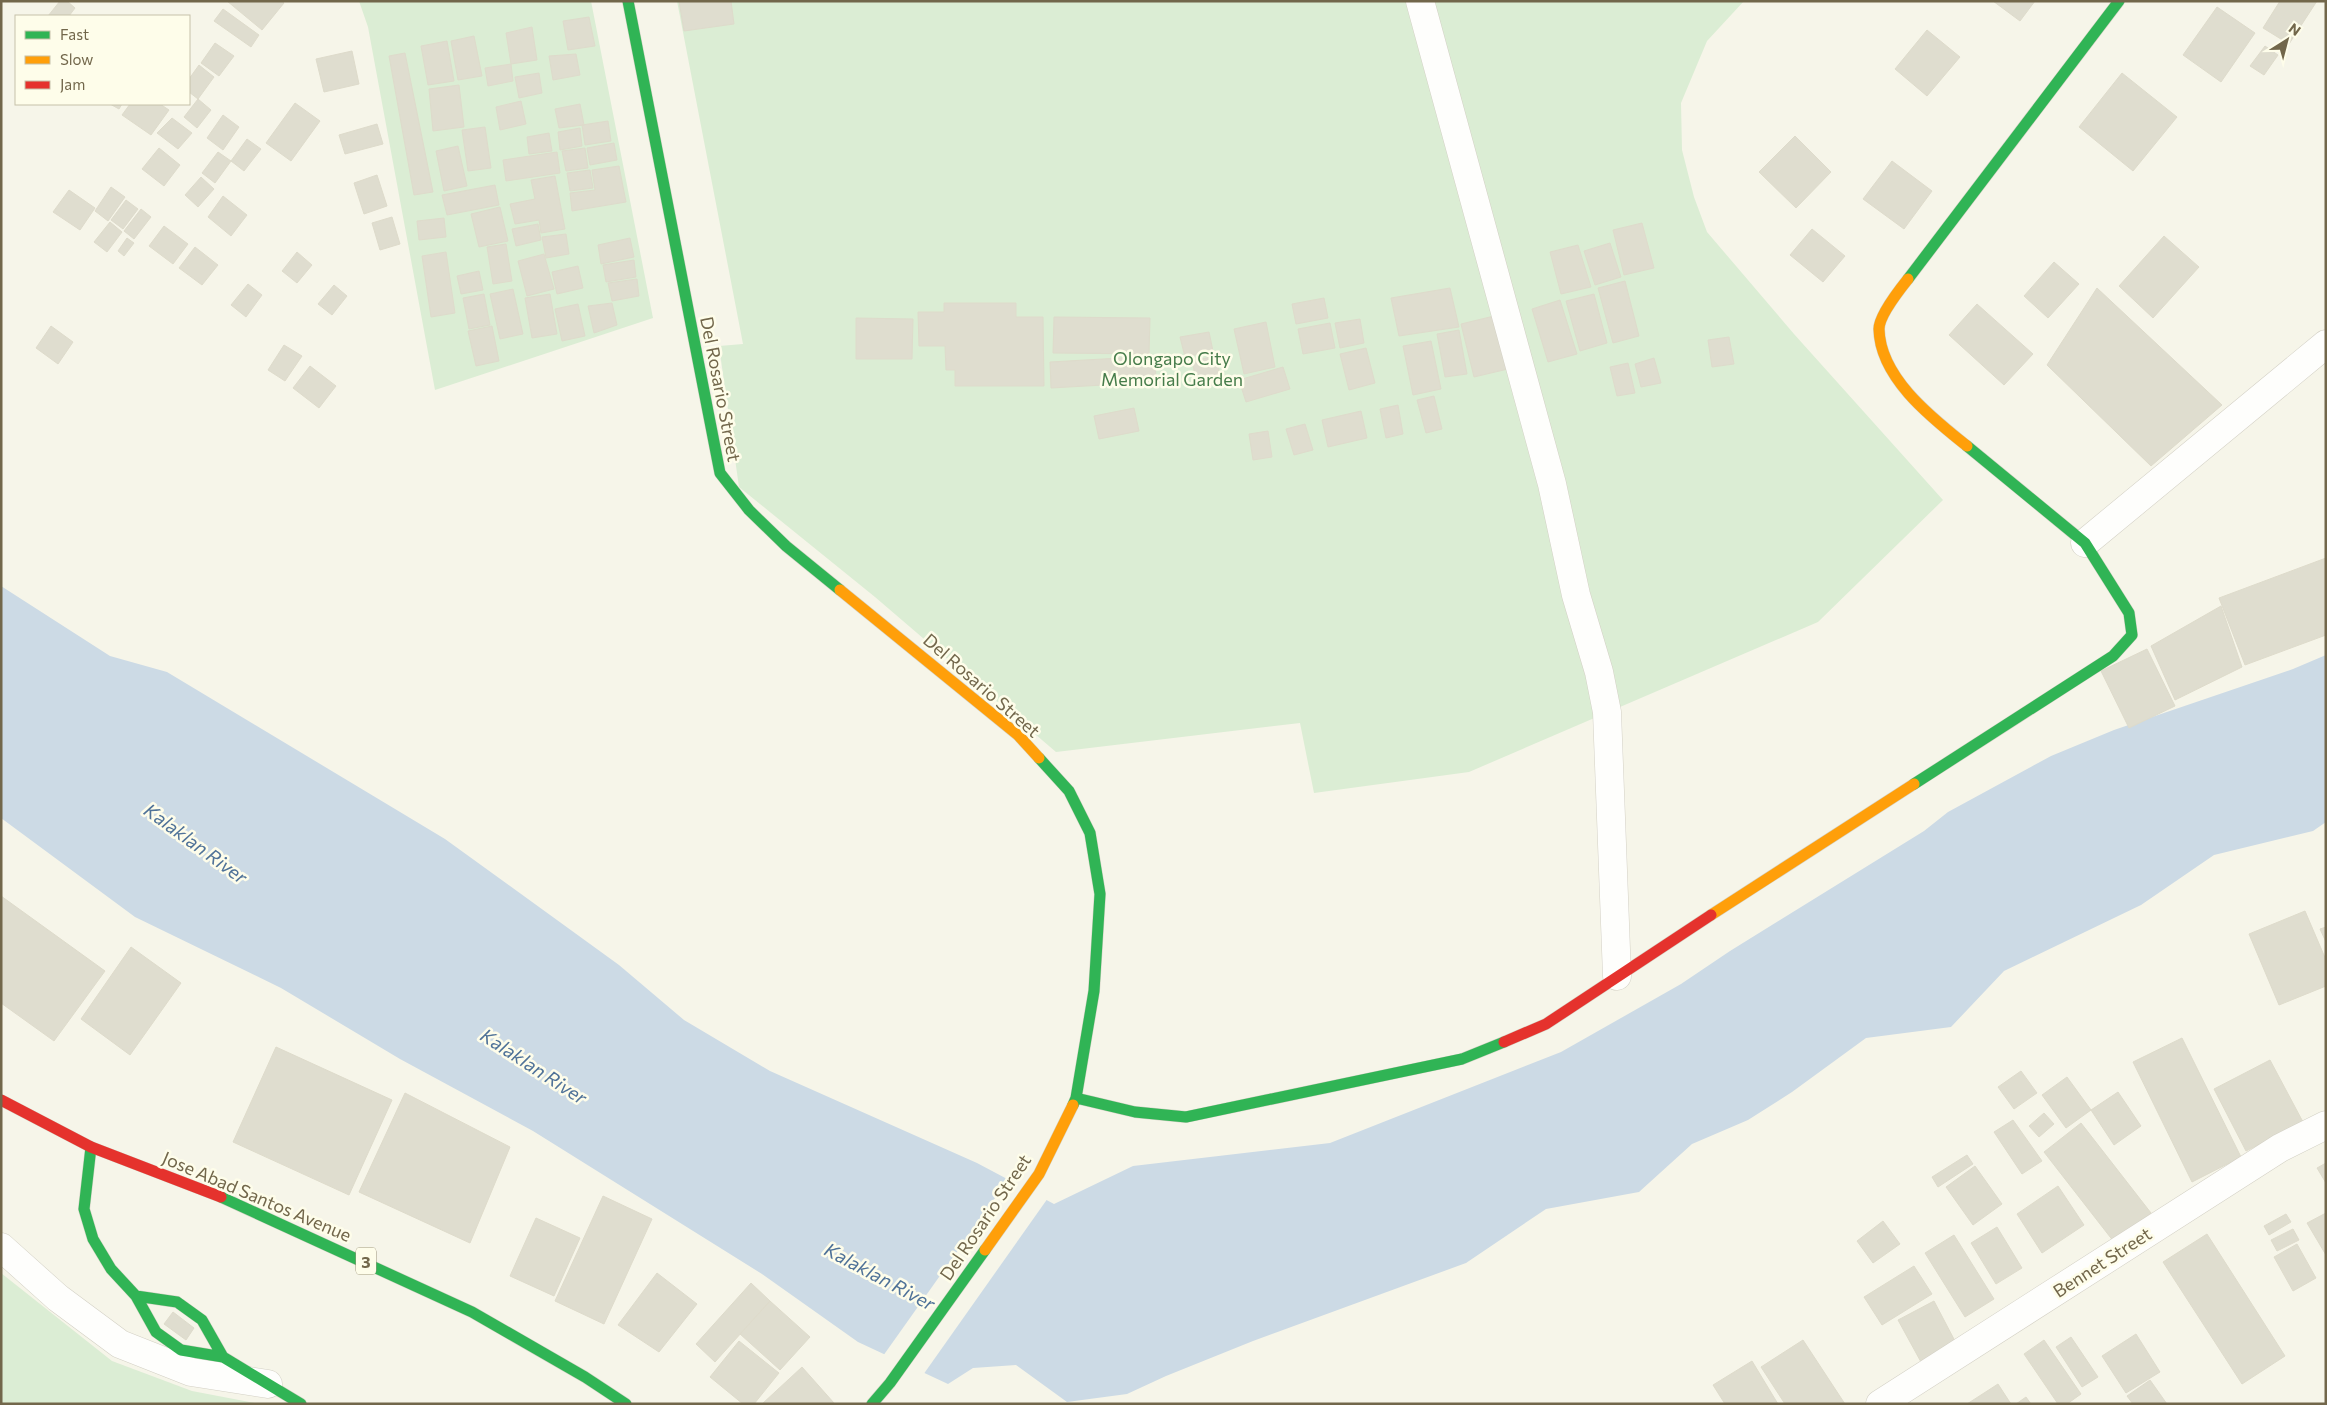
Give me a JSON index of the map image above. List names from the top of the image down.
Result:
{
  "streets": {
    "main road": ["Del Rosario Street", "Jose Abad Santos Avenue", "3"],
    "street": ["Bennet Street"]
  },
  "water": ["Kalaklan River"],
  "parks": ["Olongapo City Memorial Garden"],
  "legend": ["Fast", "Slow", "Jam"],
  "north": "top right"
}
